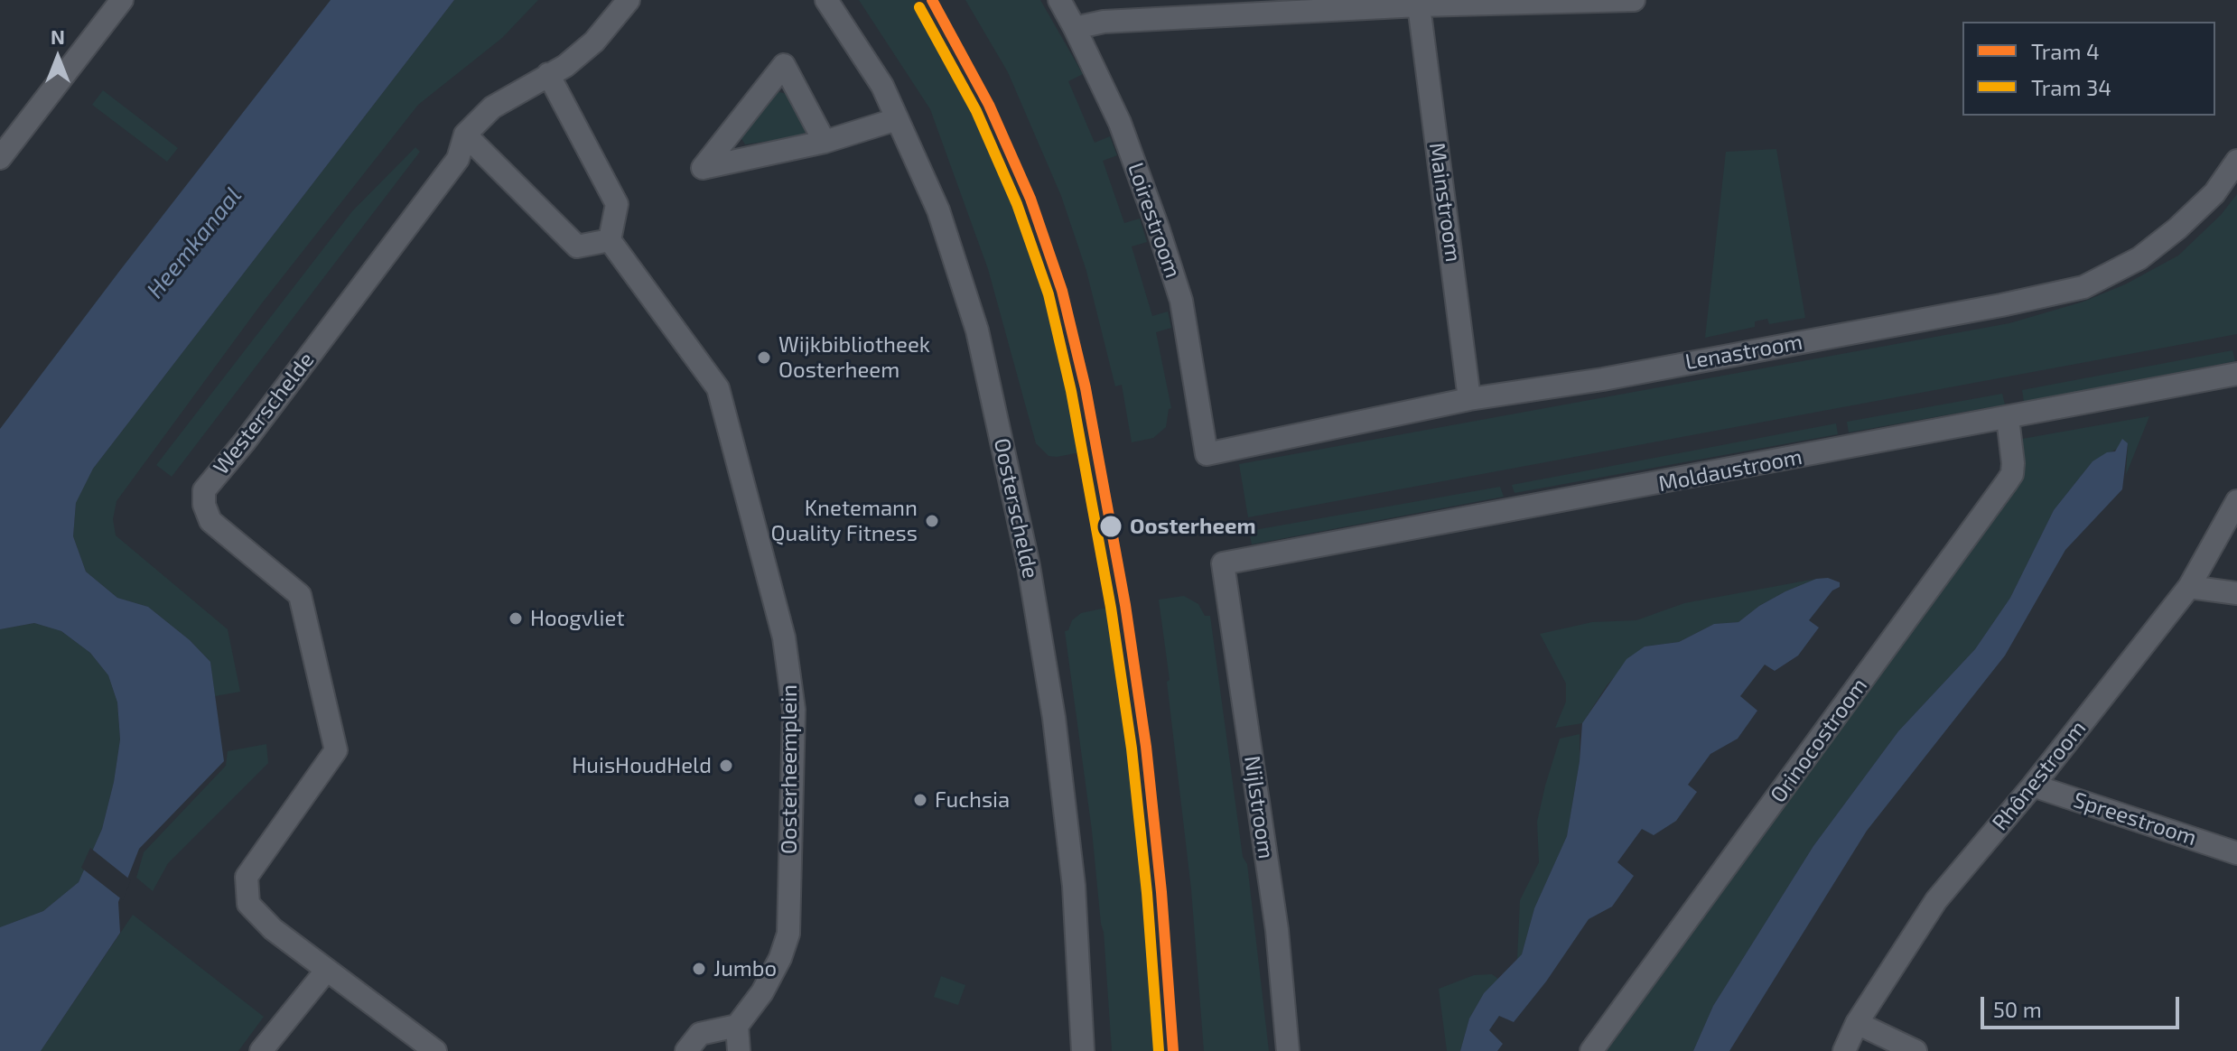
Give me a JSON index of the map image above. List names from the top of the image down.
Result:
{
  "streets": {
    "street": [
      "Mainstroom",
      "Loirestroom",
      "Lenastroom",
      "Westerschelde",
      "Moldaustroom",
      "Oosterschelde",
      "Orinocostroom",
      "Oosterheemplein",
      "Rhônestroom",
      "Nijlstroom",
      "Spreestroom"
    ]
  },
  "crossings": [
    ["Mainstroom", "Lenastroom"],
    ["Loirestroom", "Lenastroom"],
    ["Moldaustroom", "Orinocostroom"],
    ["Moldaustroom", "Nijlstroom"],
    ["Rhônestroom", "Spreestroom"]
  ],
  "water": ["Heemkanaal"],
  "places": [
    "Wijkbibliotheek Oosterheem",
    "Knetemann Quality Fitness",
    "Oosterheem",
    "Hoogvliet",
    "HuisHoudHeld",
    "Fuchsia",
    "Jumbo"
  ],
  "lines": ["tram line 4", "tram line 34"],
  "legend": ["Tram 4", "Tram 34"],
  "scale_bar": "50 m",
  "north": "top"
}
